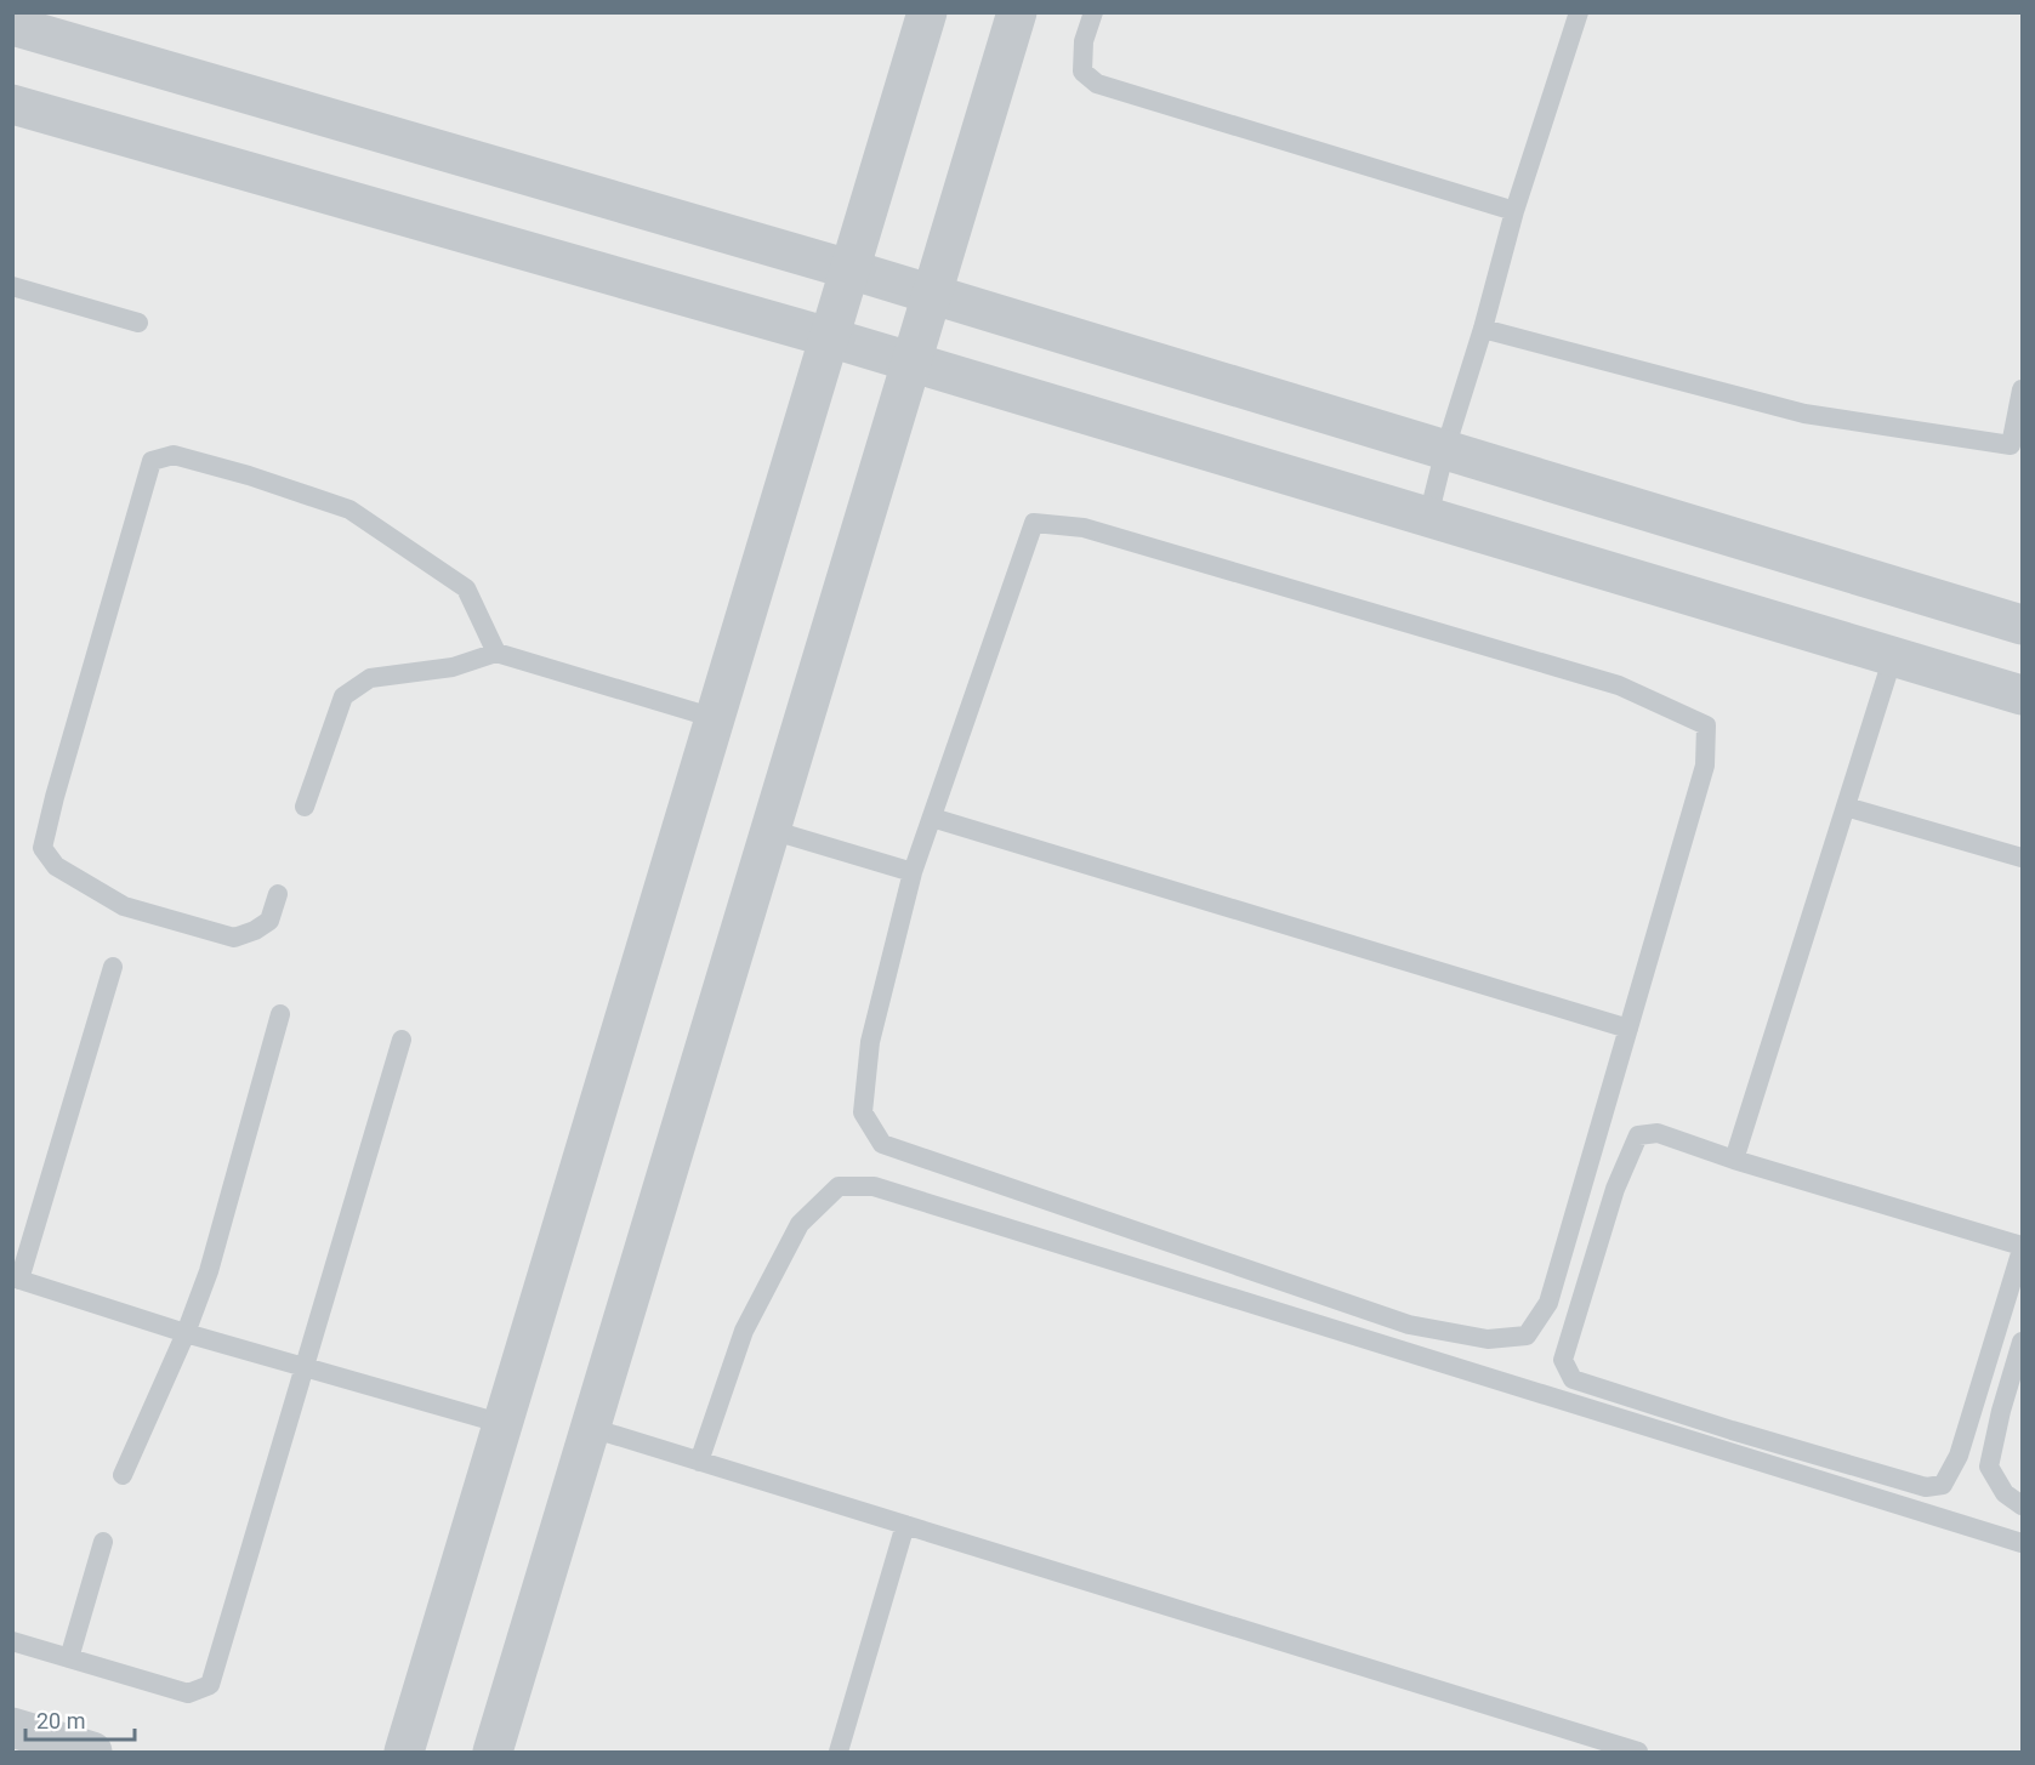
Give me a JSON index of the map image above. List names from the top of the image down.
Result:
{
  "scale_bar": "20 m"
}
